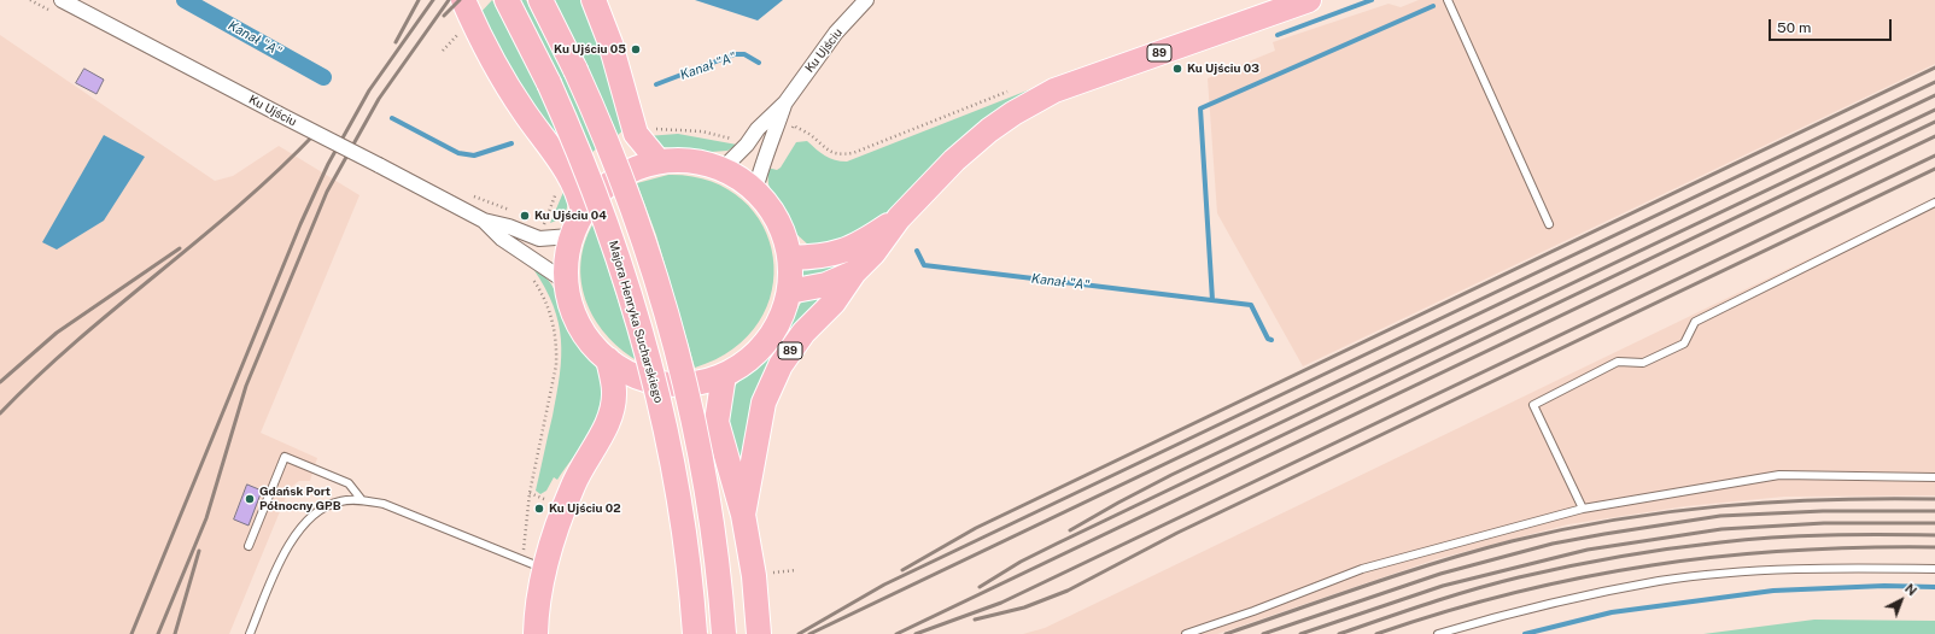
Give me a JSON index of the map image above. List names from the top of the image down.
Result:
{
  "streets": {
    "highway": ["89", "Majora Henryka Sucharskiego"],
    "street": ["Ku Ujściu"]
  },
  "water": ["Kanał \"A\""],
  "places": [
    "Ku Ujściu 05",
    "Ku Ujściu 03",
    "Ku Ujściu 04",
    "Gdańsk Port Północny GPB",
    "Ku Ujściu 02"
  ],
  "scale_bar": "50 m",
  "north": "top right"
}
